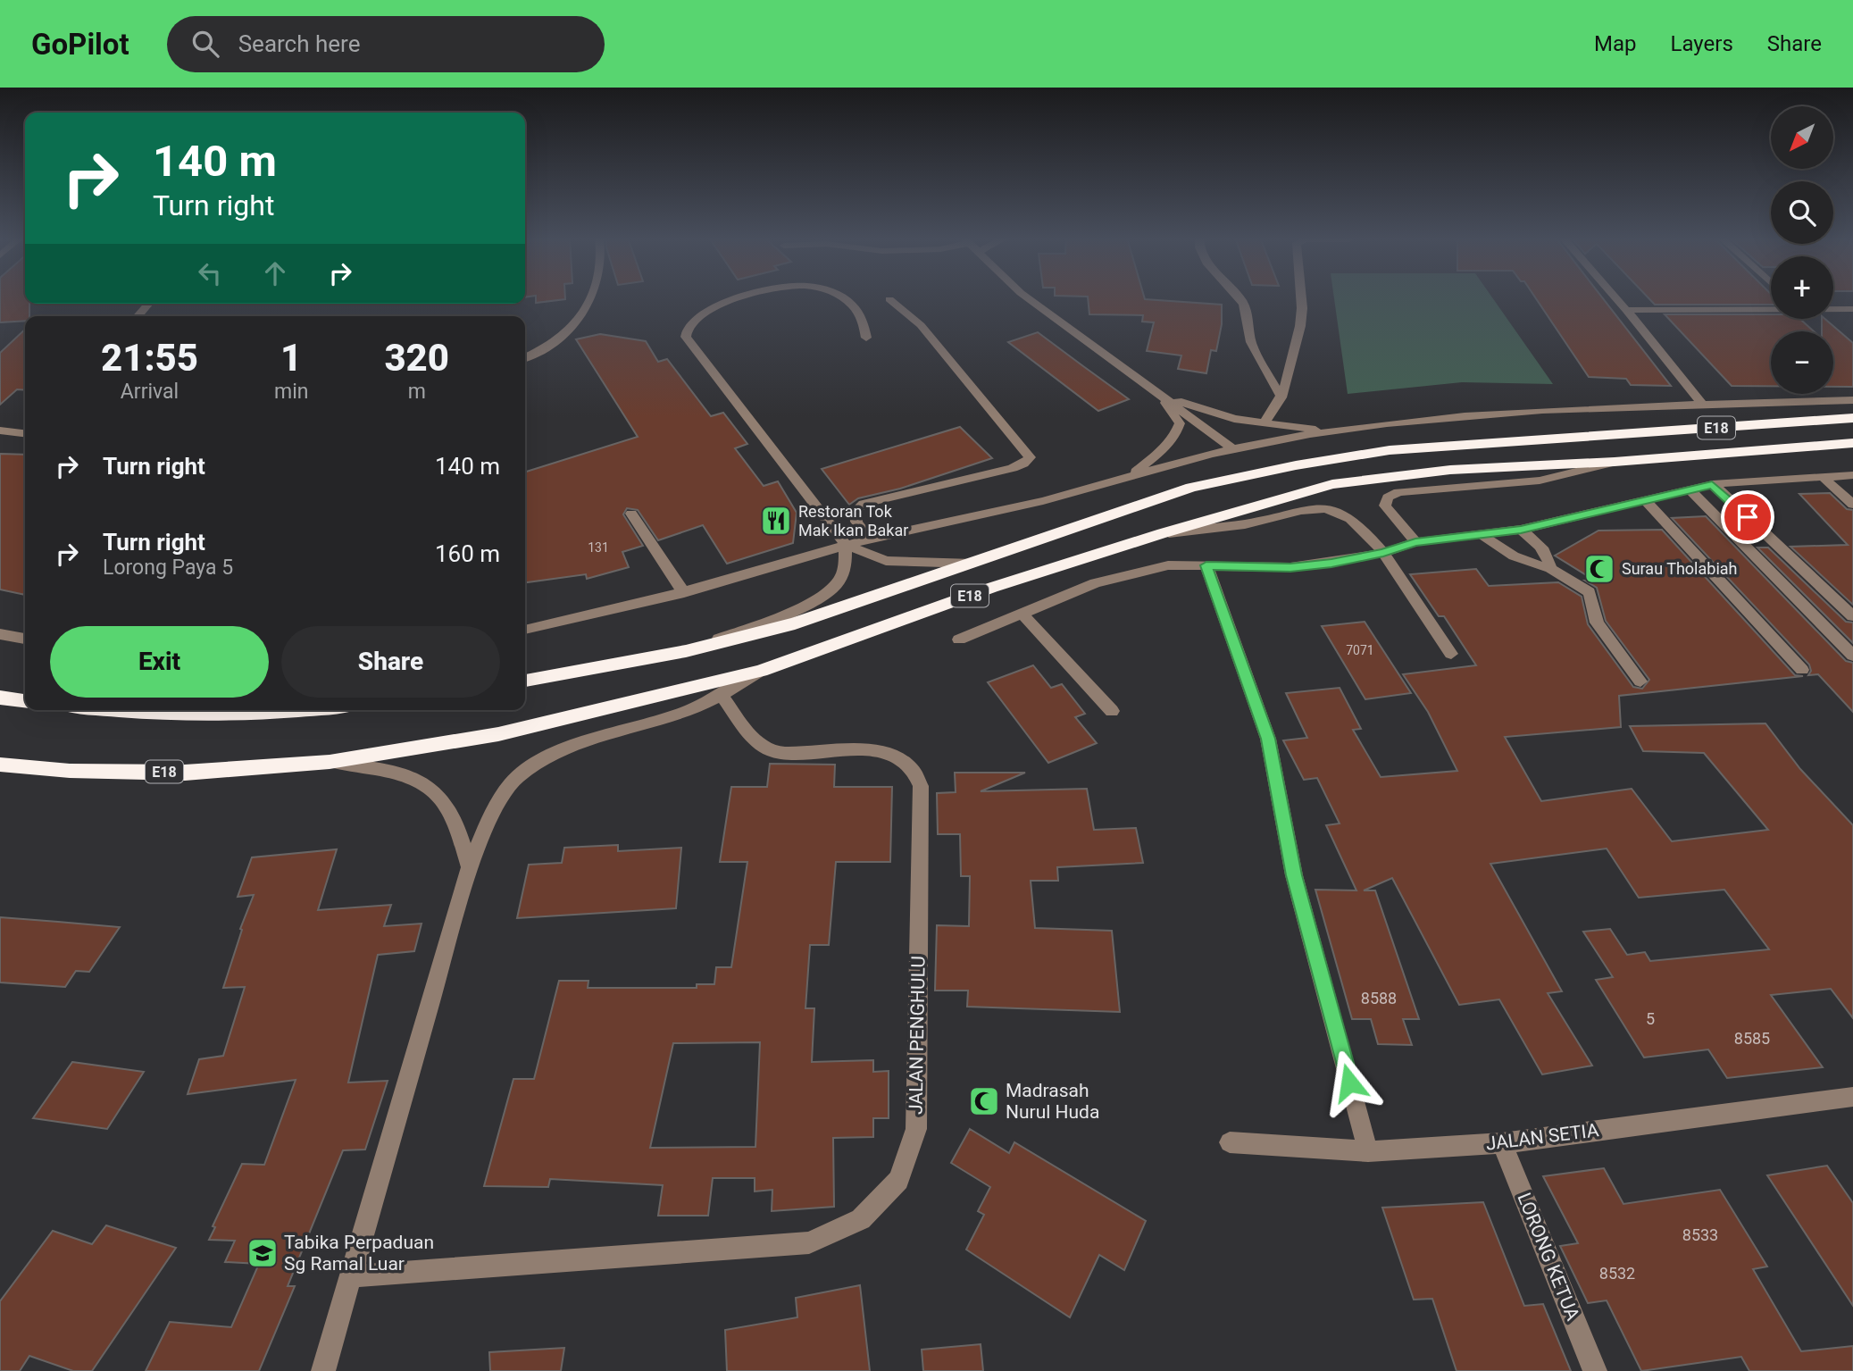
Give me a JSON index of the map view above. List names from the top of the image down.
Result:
{
  "streets": {
    "highway": ["E18"],
    "street": ["JALAN PENGHULU", "JALAN SETIA", "LORONG KETUA"]
  },
  "crossings": [
    ["JALAN SETIA", "LORONG KETUA"]
  ],
  "places": {
    "restaurant": ["Restoran Tok Mak Ikan Bakar"],
    "mosque": ["Surau Tholabiah", "Madrasah Nurul Huda"],
    "school or university": ["Tabika Perpaduan Sg Ramal Luar"]
  },
  "house_numbers": [
    "131",
    "7071",
    "8588",
    "5",
    "8585",
    "8533",
    "8532"
  ],
  "north": "bottom left",
  "page": {
    "header": "GoPilot",
    "search": "Search here",
    "nav": ["Map", "Layers", "Share"],
    "map_buttons": ["+", "−"],
    "turn": ["140 m", "Turn right"],
    "eta": [
      "21:55",
      "Arrival",
      "1",
      "min",
      "320",
      "m"
    ],
    "list": [
      {
        "name": "Turn right",
        "value": "140 m"
      },
      {
        "name": "Turn right",
        "note": "Lorong Paya 5",
        "value": "160 m"
      }
    ],
    "buttons": ["Exit", "Share"]
  }
}
